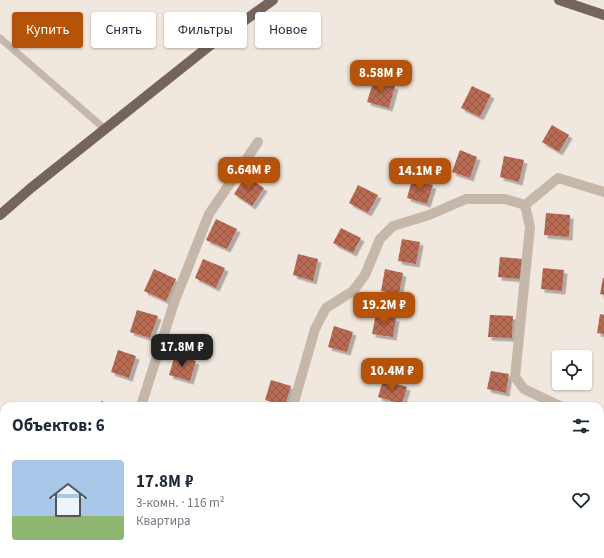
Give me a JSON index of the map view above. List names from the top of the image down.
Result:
{
  "page": {
    "chip": [
      "Купить",
      "Снять",
      "Фильтры",
      "Новое"
    ],
    "price": [
      "8.58M ₽",
      "6.64M ₽",
      "14.1M ₽",
      "19.2M ₽",
      "17.8M ₽",
      "10.4M ₽"
    ],
    "heading": "Объектов: 6",
    "list": [
      {
        "name": "17.8M ₽",
        "note": "3-комн. · 116 m² · Квартира"
      }
    ]
  }
}
